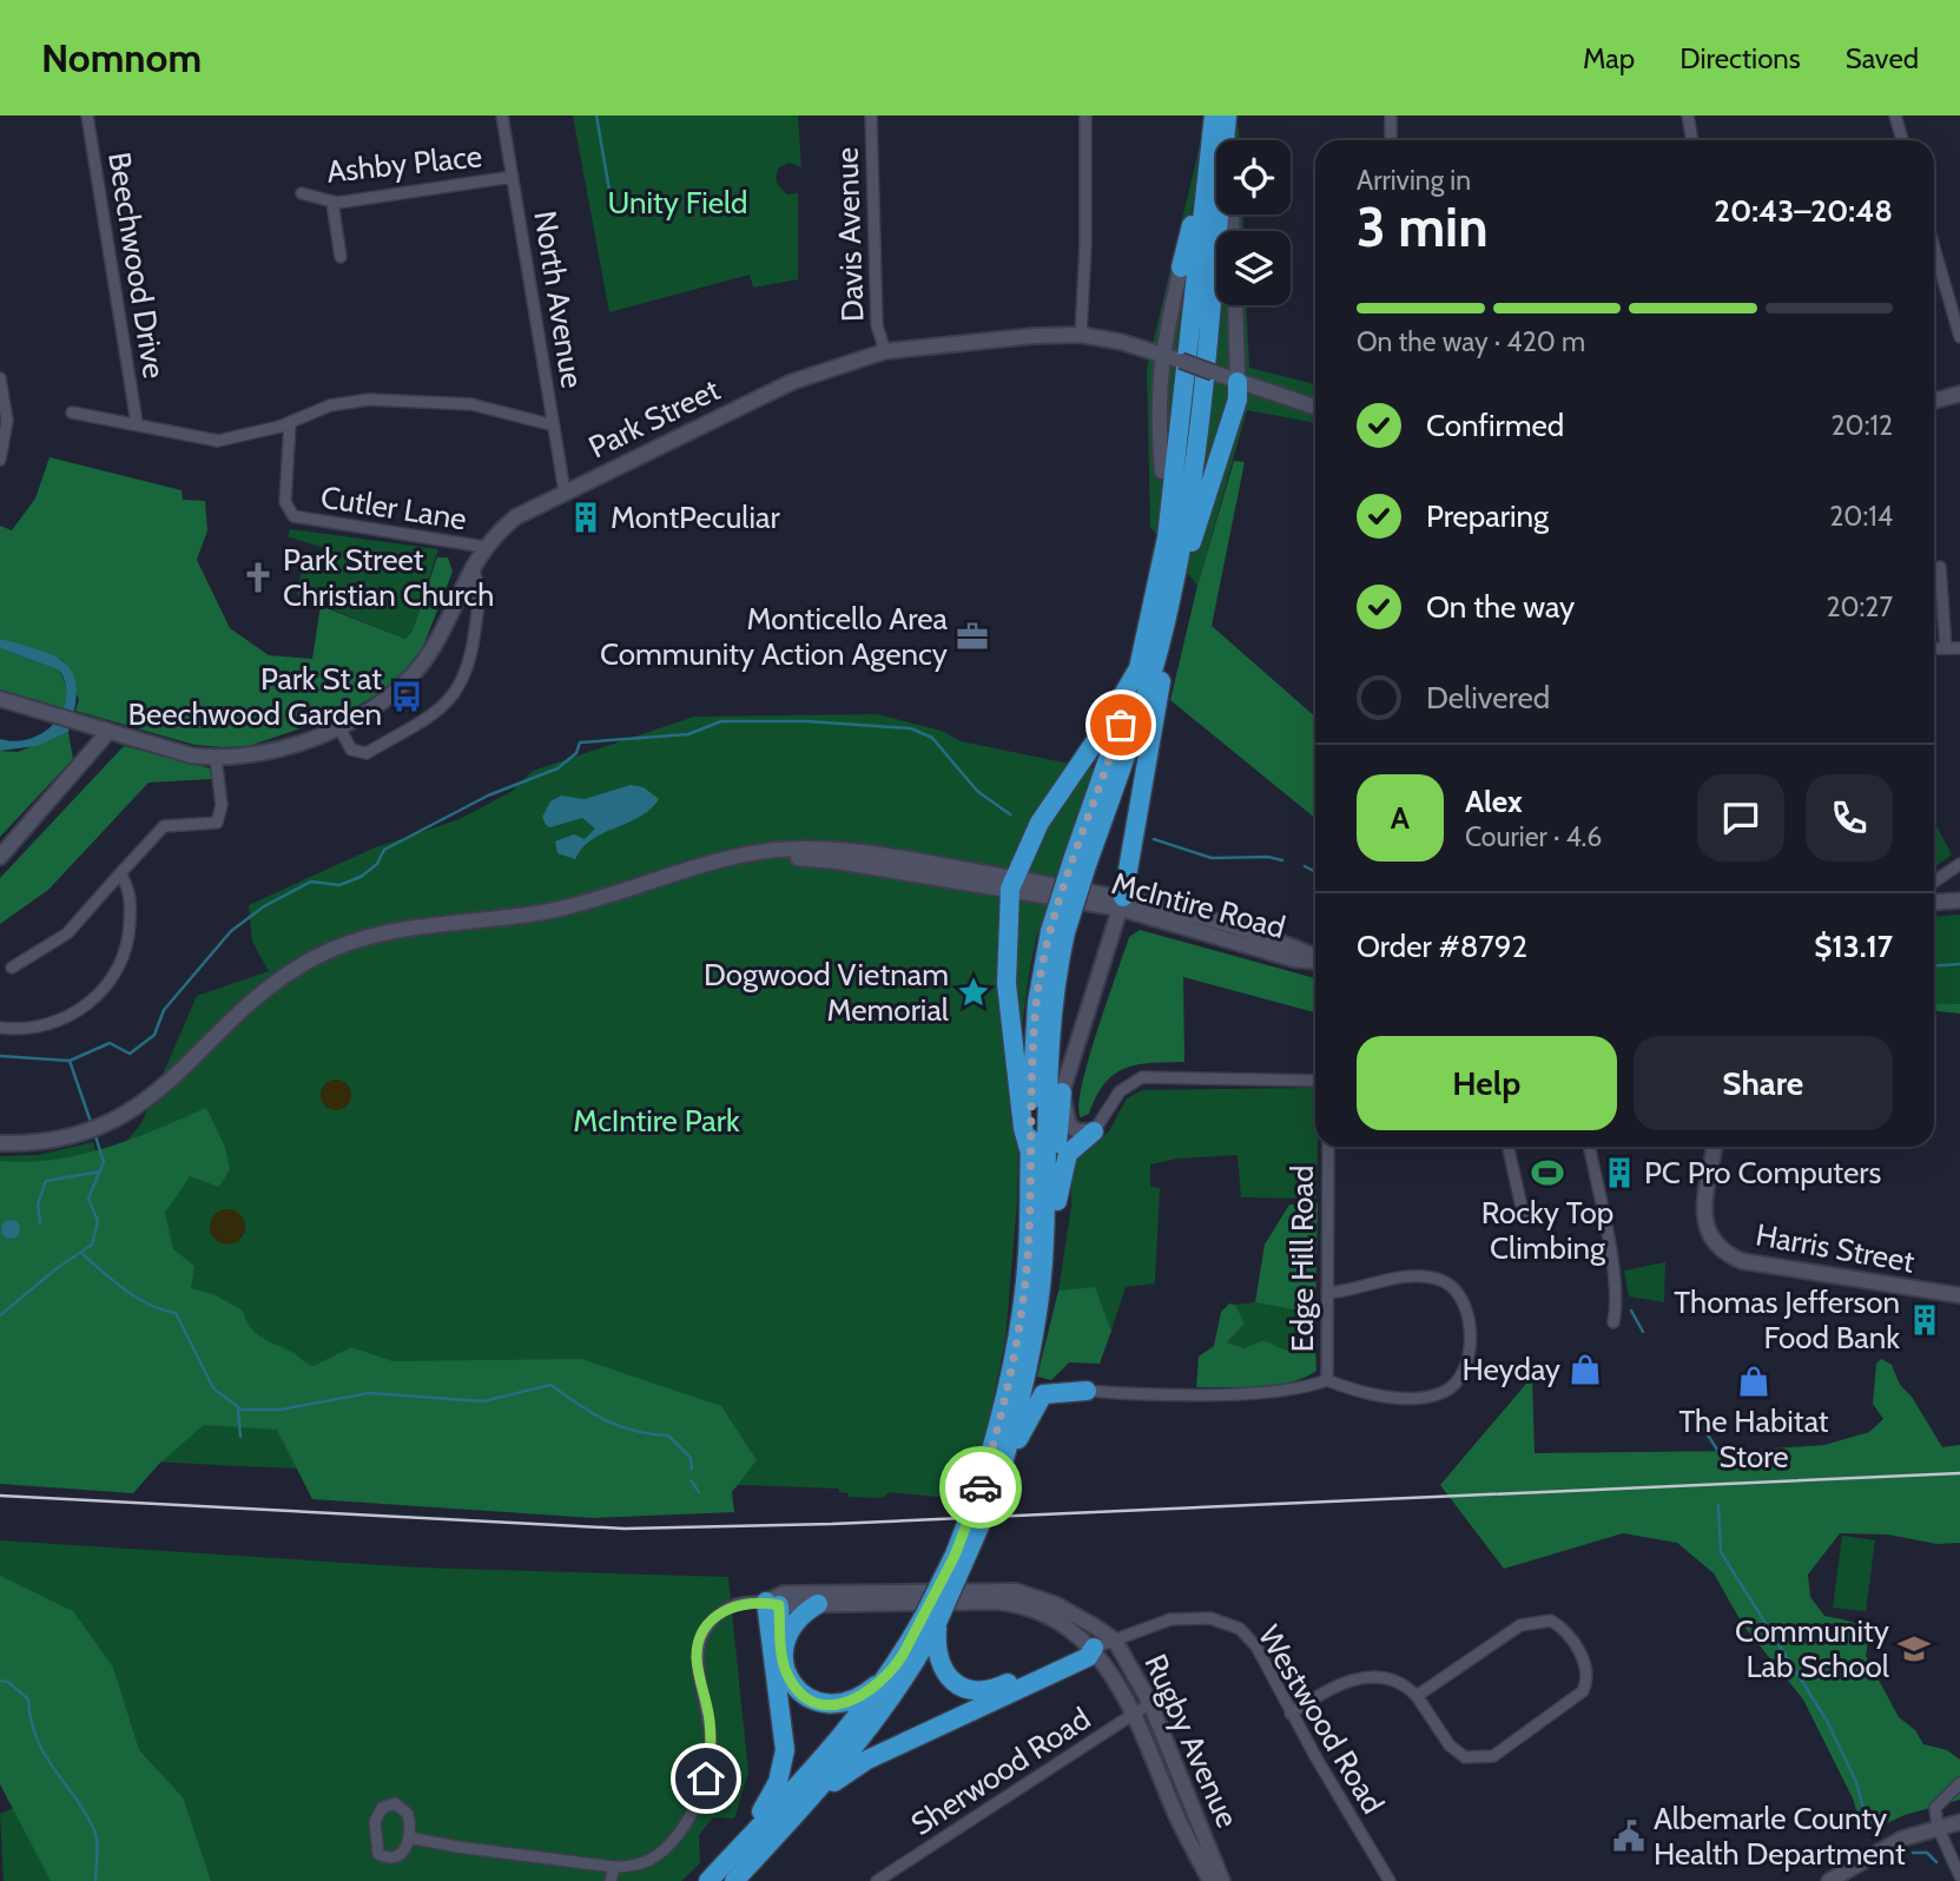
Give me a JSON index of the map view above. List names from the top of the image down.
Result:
{
  "streets": {
    "street": [
      "Ashby Place",
      "Davis Avenue",
      "Beechwood Drive",
      "North Avenue",
      "Park Street",
      "Cutler Lane",
      "Harris Street",
      "Edge Hill Road",
      "Westwood Road",
      "Rugby Avenue",
      "Sherwood Road"
    ]
  },
  "crossings": [
    ["Ashby Place", "North Avenue"],
    ["Davis Avenue", "Park Street"],
    ["North Avenue", "Park Street"],
    ["Park Street", "Cutler Lane"],
    ["Westwood Road", "Rugby Avenue"],
    ["Rugby Avenue", "Sherwood Road"]
  ],
  "parks": ["Unity Field", "McIntire Park"],
  "places": {
    "building": ["MontPeculiar", "PC Pro Computers", "Thomas Jefferson Food Bank"],
    "church": ["Park Street Christian Church"],
    "office": ["Monticello Area Community Action Agency"],
    "bus stop": ["Park St at Beechwood Garden"],
    "place": ["Dogwood Vietnam Memorial"],
    "sports": ["Rocky Top Climbing"],
    "shop": ["Heyday", "The Habitat Store"],
    "school or university": ["Community Lab School"],
    "public building": ["Albemarle County Health Department"]
  },
  "page": {
    "header": "Nomnom",
    "nav": ["Map", "Directions", "Saved"],
    "heading": ["3 min", "Arriving in", "20:43–20:48"],
    "panel": [
      "Alex",
      "Courier · 4.6",
      "Order #8792",
      "$13.17"
    ],
    "bar": "On the way · 420 m",
    "list": [
      ["Confirmed", "20:12"],
      ["Preparing", "20:14"],
      ["On the way", "20:27"],
      "Delivered"
    ],
    "round": "A",
    "buttons": ["Help", "Share"]
  }
}
